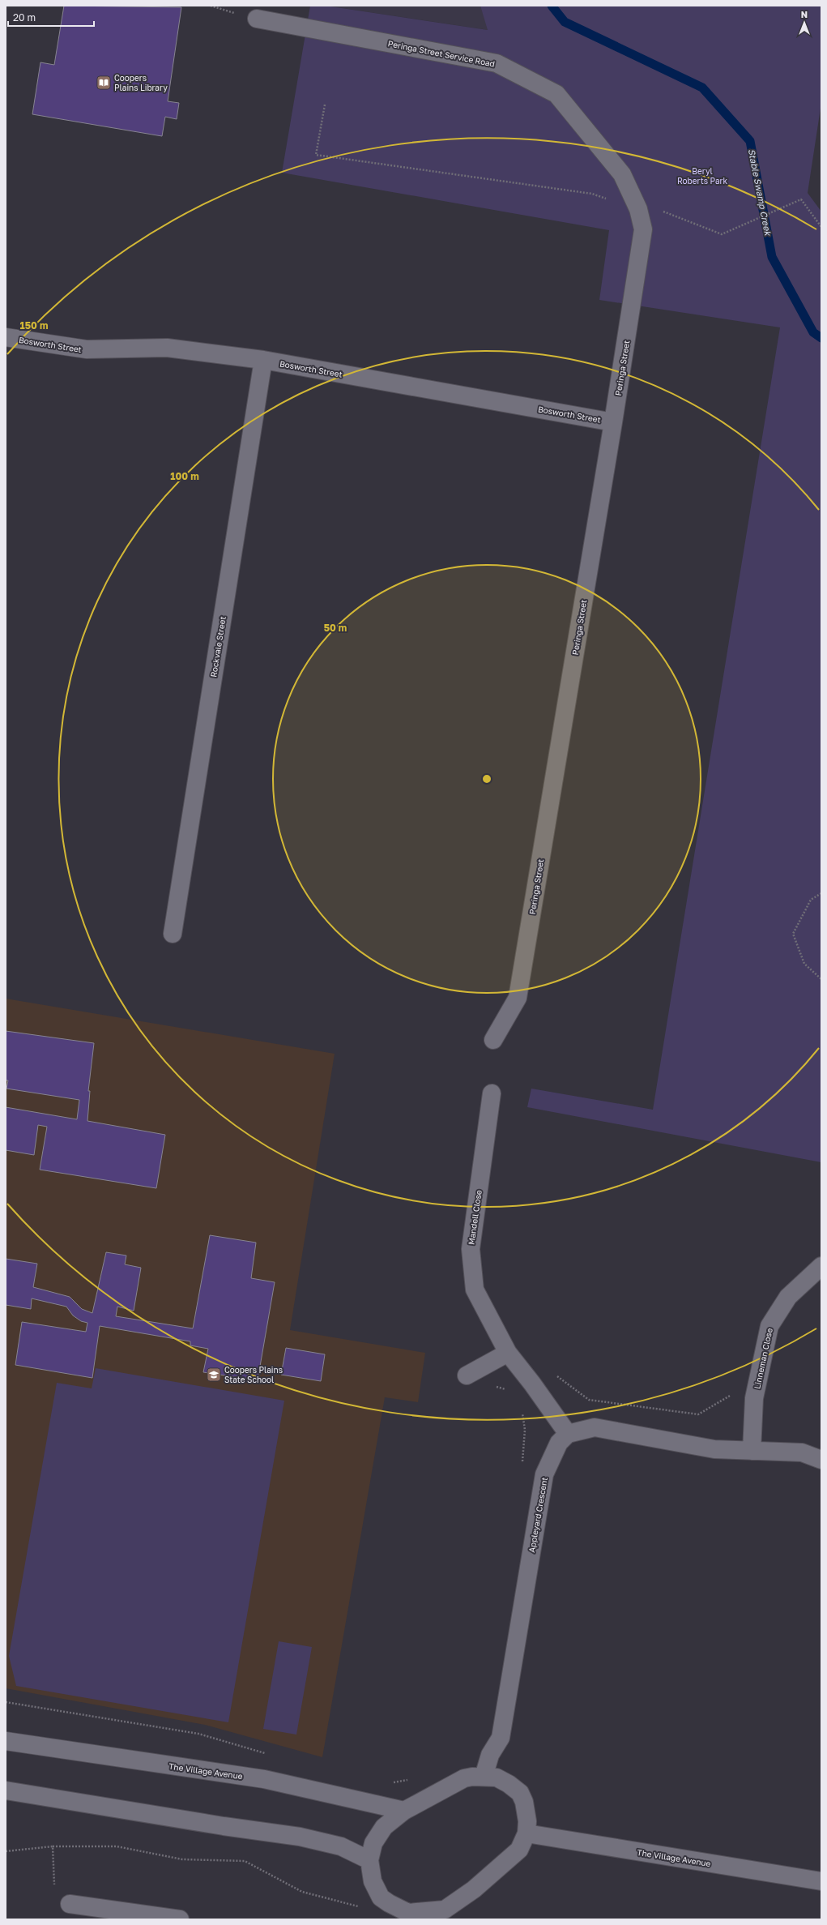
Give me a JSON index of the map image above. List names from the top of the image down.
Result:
{
  "streets": {
    "street": [
      "Peringa Street Service Road",
      "Bosworth Street",
      "Peringa Street",
      "Rockvale Street",
      "Mandell Close",
      "Linneman Close",
      "Appleyard Crescent",
      "The Village Avenue"
    ]
  },
  "crossings": [
    ["Peringa Street Service Road", "Peringa Street"],
    ["Bosworth Street", "Peringa Street"],
    ["Bosworth Street", "Rockvale Street"],
    ["Mandell Close", "Appleyard Crescent"]
  ],
  "water": ["Stable Swamp Creek"],
  "parks": ["Beryl Roberts Park"],
  "places": {
    "library": ["Coopers Plains Library"],
    "school or university": ["Coopers Plains State School"]
  },
  "scale_bar": "20 m",
  "north": "top",
  "rings": ["150 m", "100 m", "50 m"]
}
